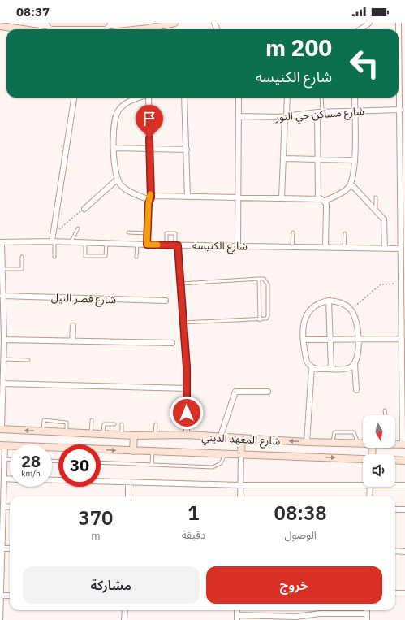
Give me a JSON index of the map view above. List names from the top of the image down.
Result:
{
  "streets": {
    "street": [
      "شارع مساكن حي النور",
      "شارع الكنيسه",
      "شارع قصر النيل",
      "شارع المعهد الديني"
    ]
  },
  "north": "bottom",
  "page": {
    "status": "08:37",
    "turn": ["200 m", "شارع الكنيسه"],
    "speed": "28 km/h",
    "limit": "30",
    "eta": [
      "08:38",
      "الوصول",
      "1",
      "دقيقة",
      "370",
      "m"
    ],
    "buttons": ["خروج", "مشاركة"]
  }
}
